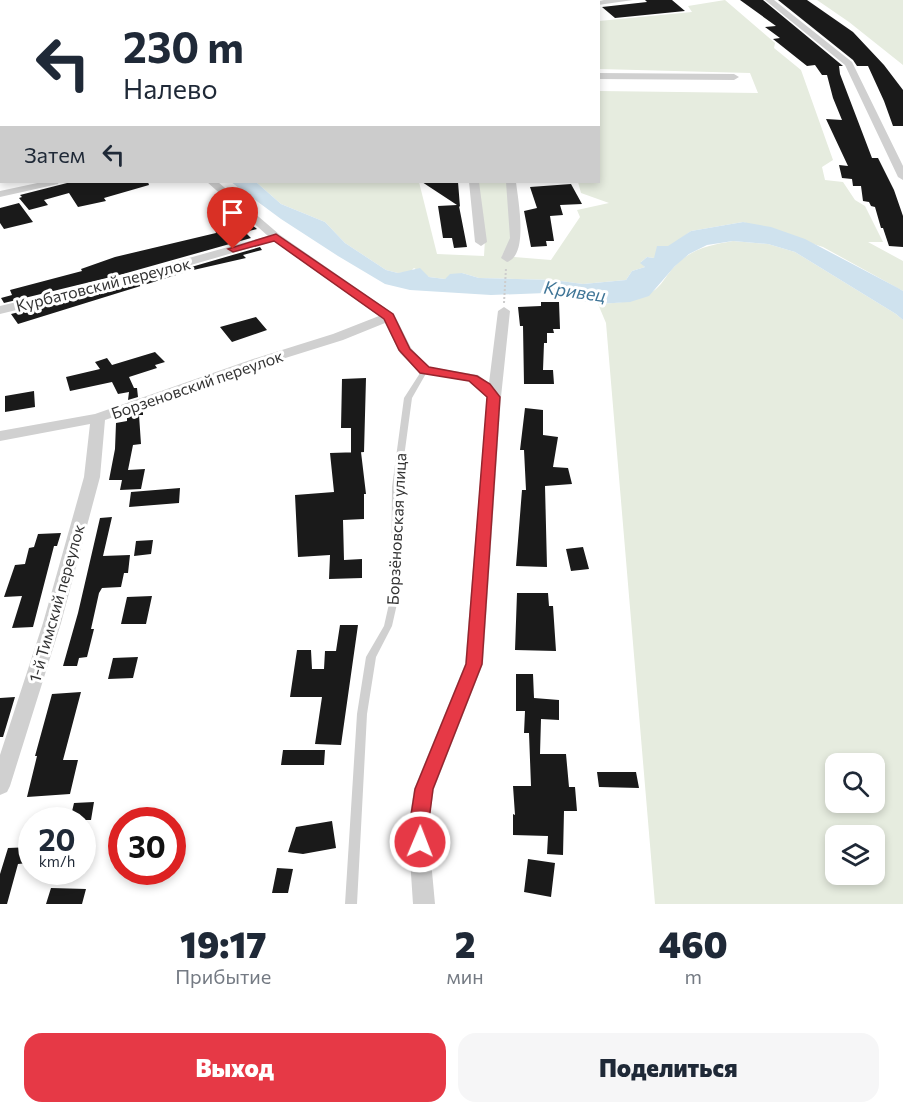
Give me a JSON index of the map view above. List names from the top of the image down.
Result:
{
  "streets": {
    "street": ["Курбатовский переулок", "Борзеновский переулок", "1-й Тимский переулок"],
    "lane": ["Борзёновская улица"]
  },
  "crossings": [
    ["Борзеновский переулок", "1-й Тимский переулок"]
  ],
  "water": ["Кривец"],
  "page": {
    "turn": ["230 m", "Налево"],
    "then": "Затем",
    "speed": "20 km/h",
    "limit": "30",
    "eta": [
      "19:17",
      "Прибытие",
      "2",
      "мин",
      "460",
      "m"
    ],
    "buttons": ["Выход", "Поделиться"]
  }
}
